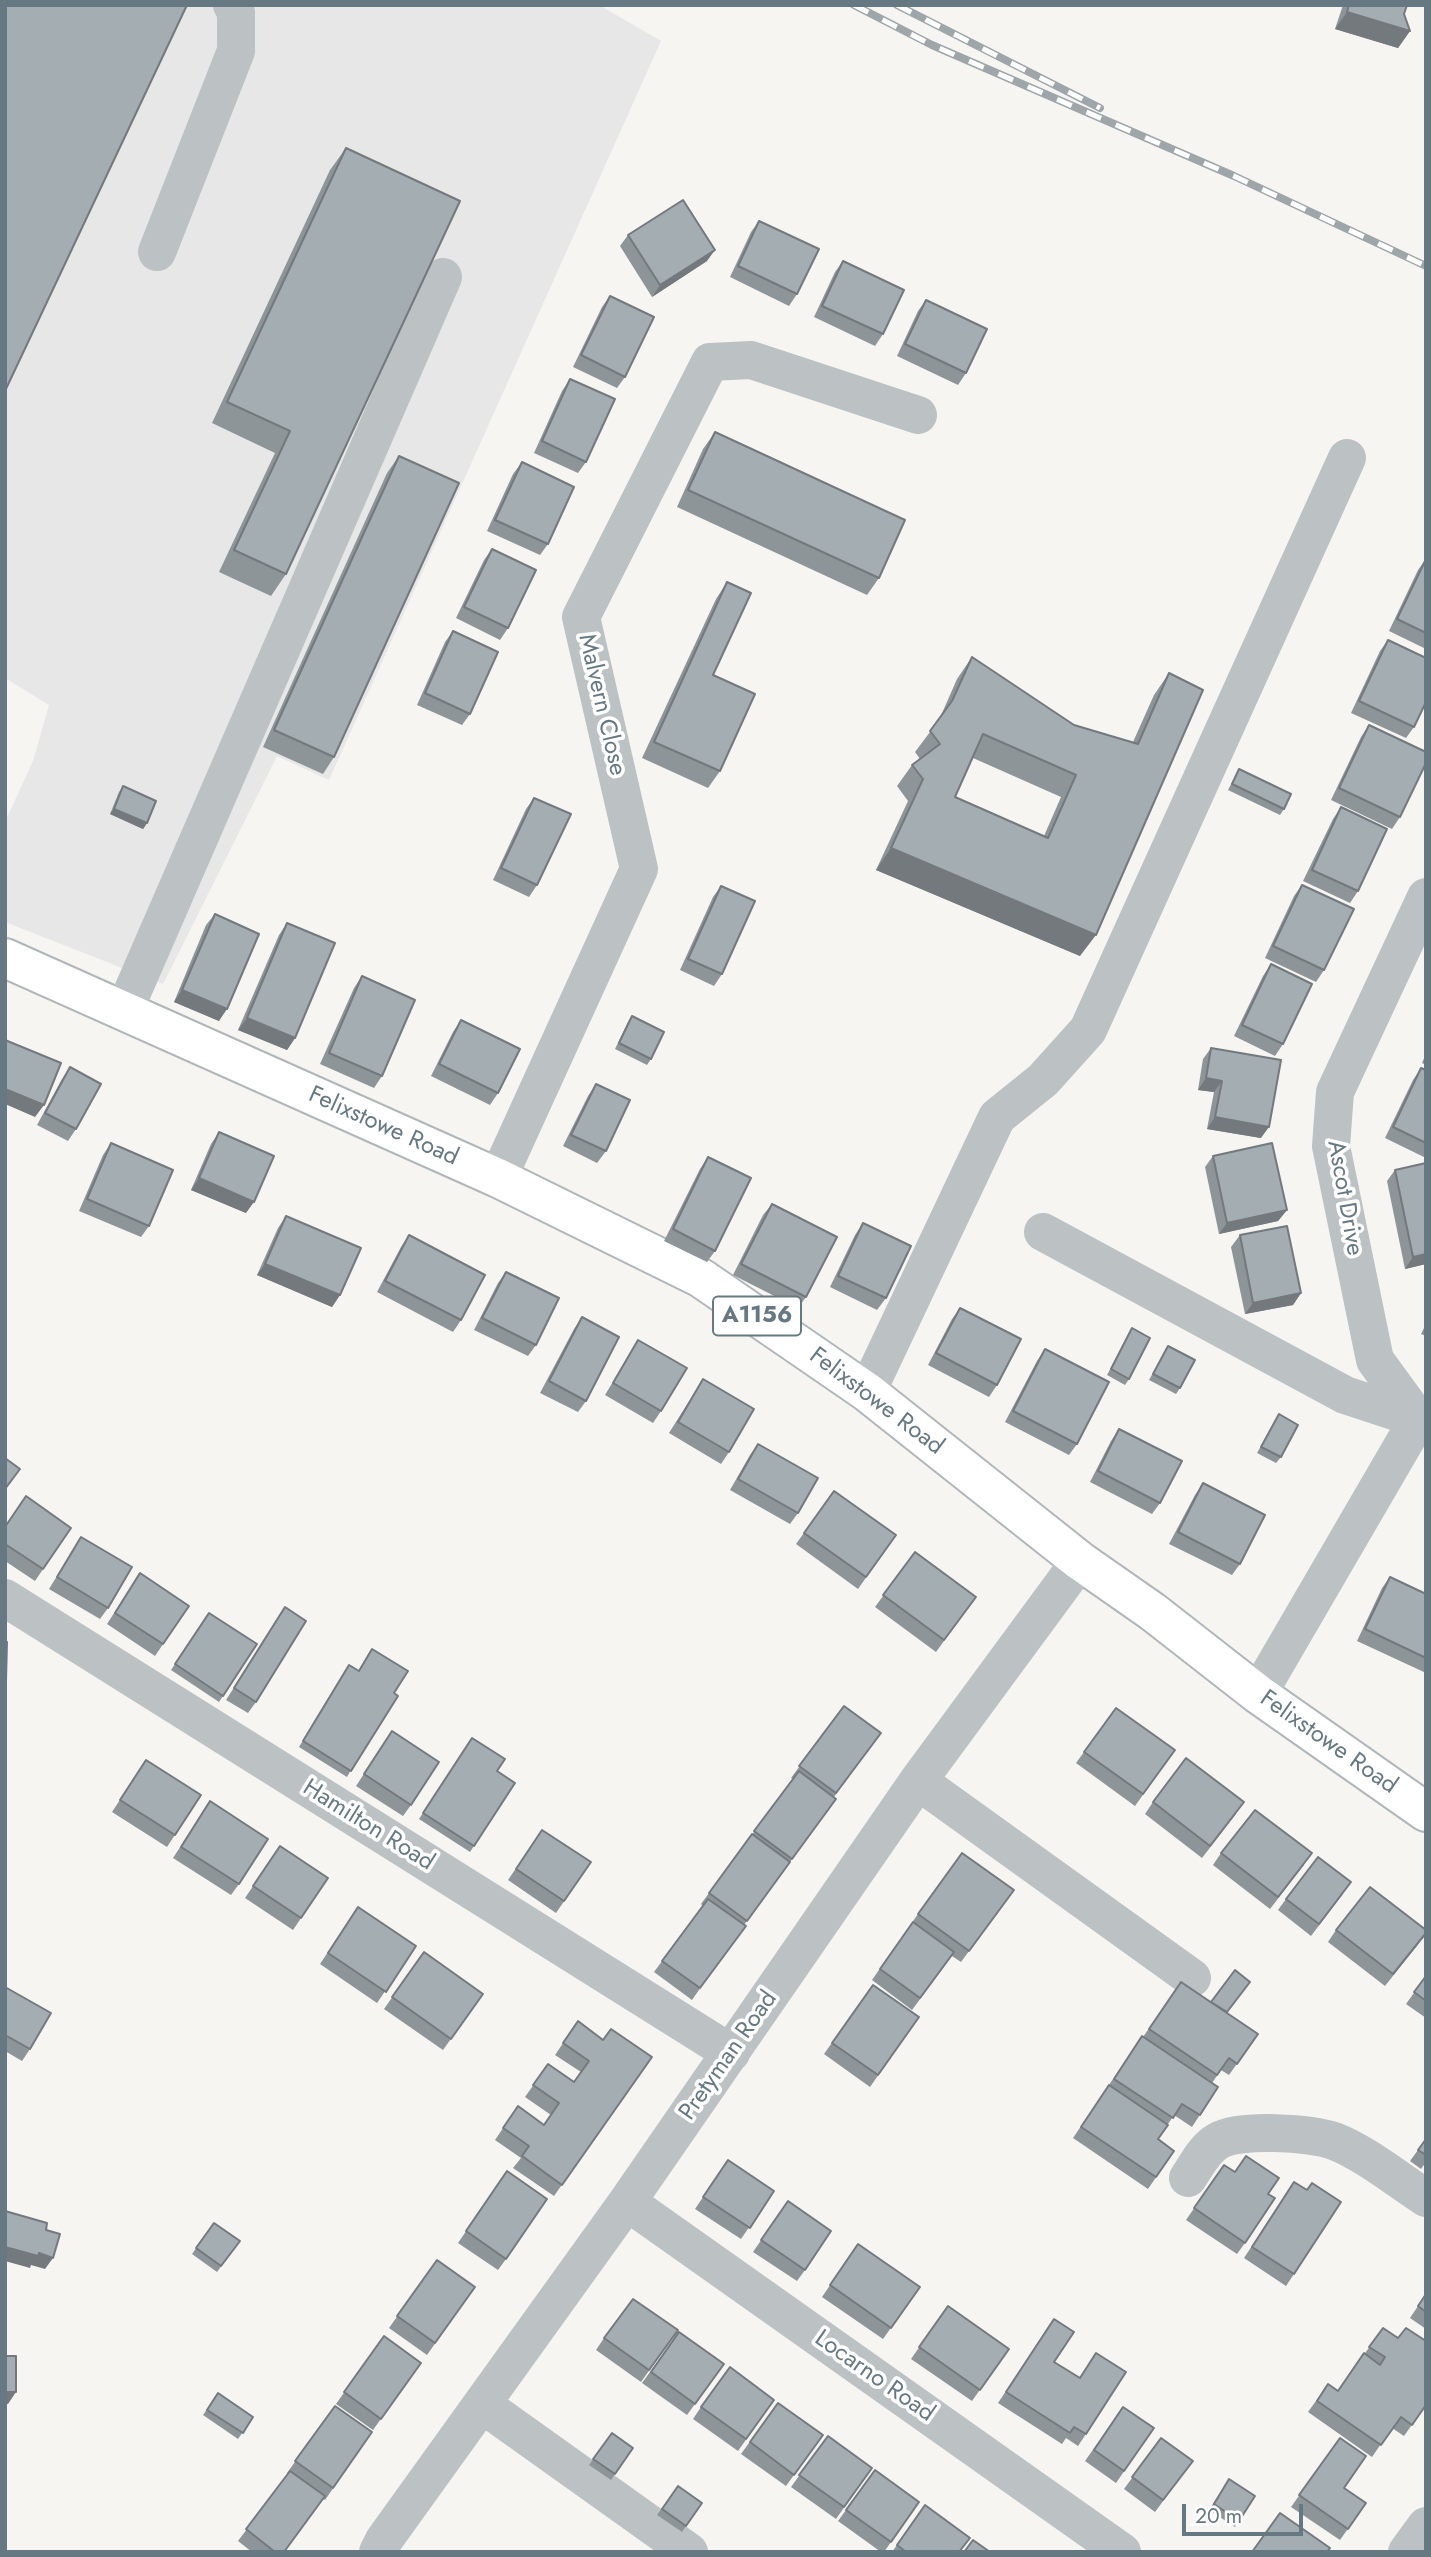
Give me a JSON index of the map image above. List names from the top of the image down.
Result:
{
  "streets": {
    "main road": ["Felixstowe Road", "A1156"],
    "street": [
      "Malvern Close",
      "Ascot Drive",
      "Hamilton Road",
      "Pretyman Road",
      "Locarno Road"
    ]
  },
  "crossings": [
    ["Malvern Close", "Felixstowe Road"],
    ["Felixstowe Road", "Pretyman Road"],
    ["Hamilton Road", "Pretyman Road"],
    ["Pretyman Road", "Locarno Road"]
  ],
  "scale_bar": "20 m"
}
